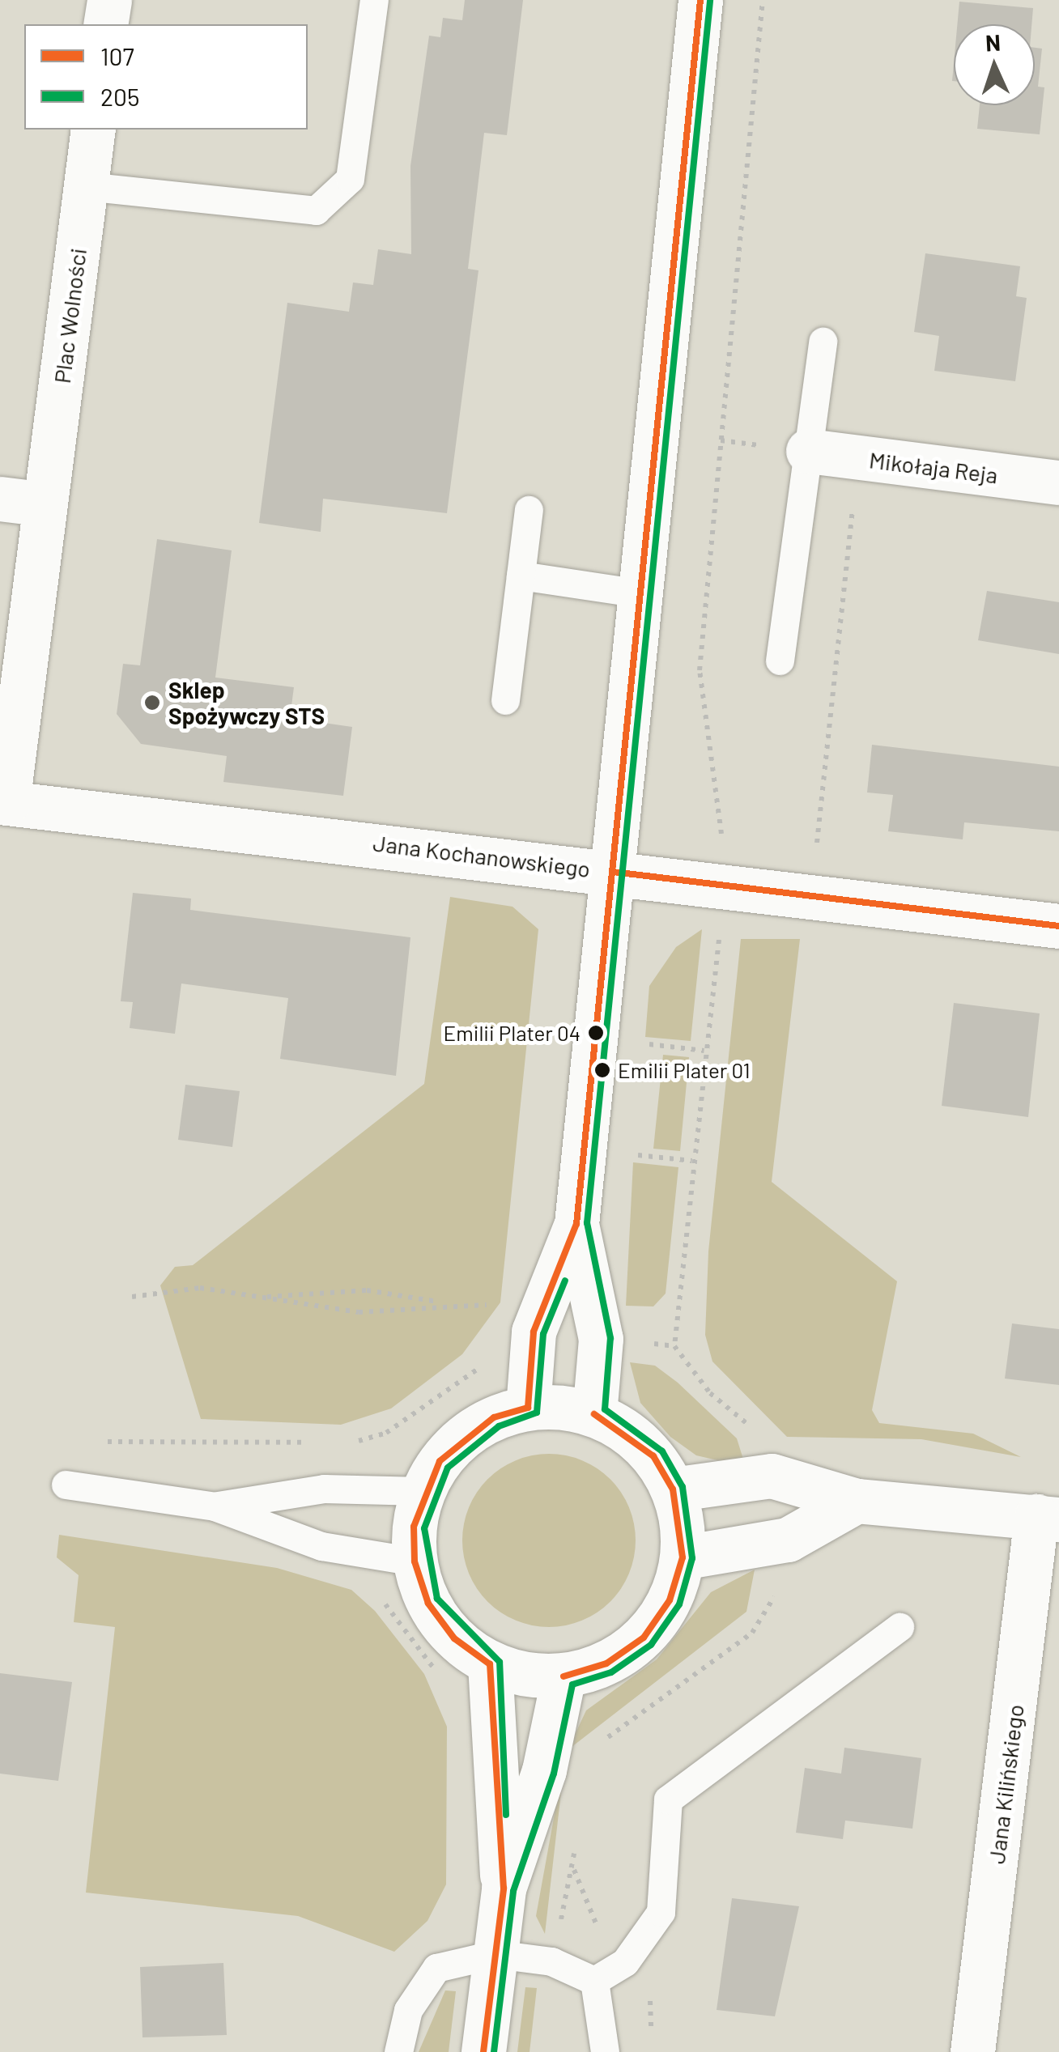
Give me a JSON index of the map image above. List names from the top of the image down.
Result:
{
  "streets": {
    "street": [
      "Plac Wolności",
      "Mikołaja Reja",
      "Jana Kochanowskiego",
      "Jana Kilińskiego"
    ]
  },
  "crossings": [
    ["Plac Wolności", "Jana Kochanowskiego"]
  ],
  "places": ["Sklep Spożywczy STS", "Emilii Plater 04", "Emilii Plater 01"],
  "lines": ["transit line 107", "transit line 205"],
  "legend": ["107", "205"],
  "north": "top"
}
